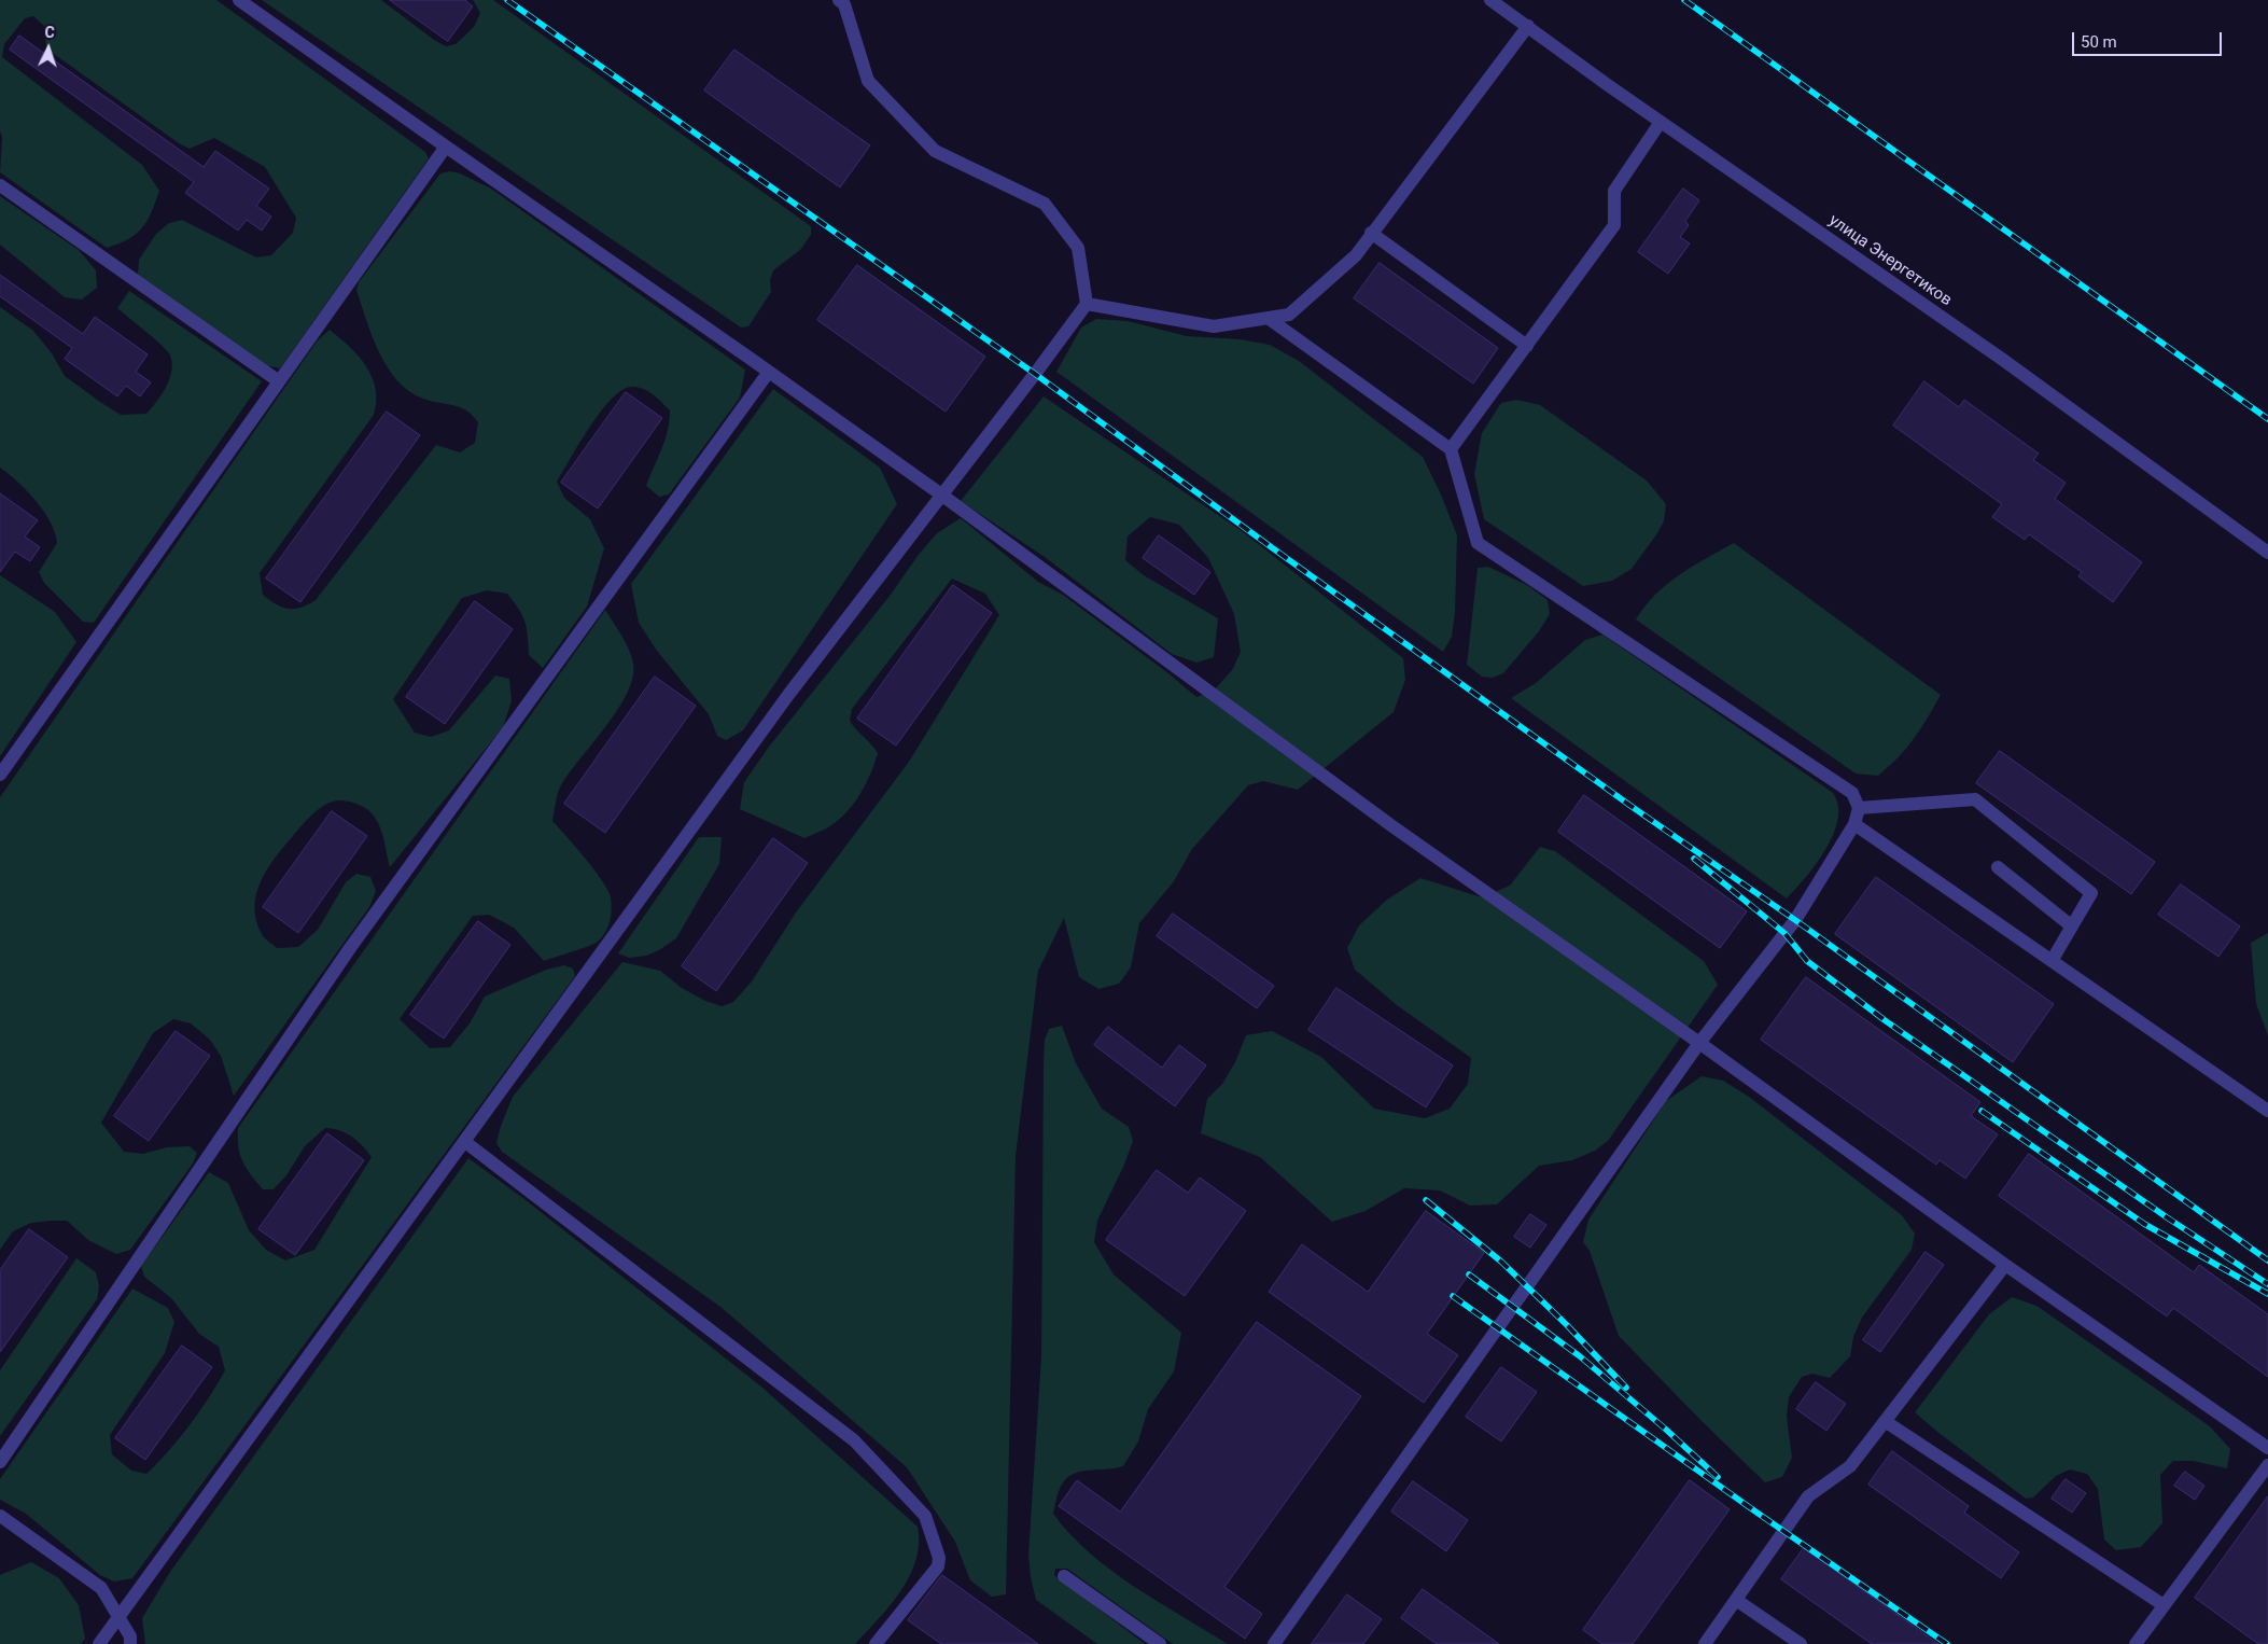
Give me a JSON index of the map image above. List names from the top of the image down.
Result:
{
  "streets": {
    "street": ["улица Энергетиков"]
  },
  "scale_bar": "50 m",
  "north": "top"
}
